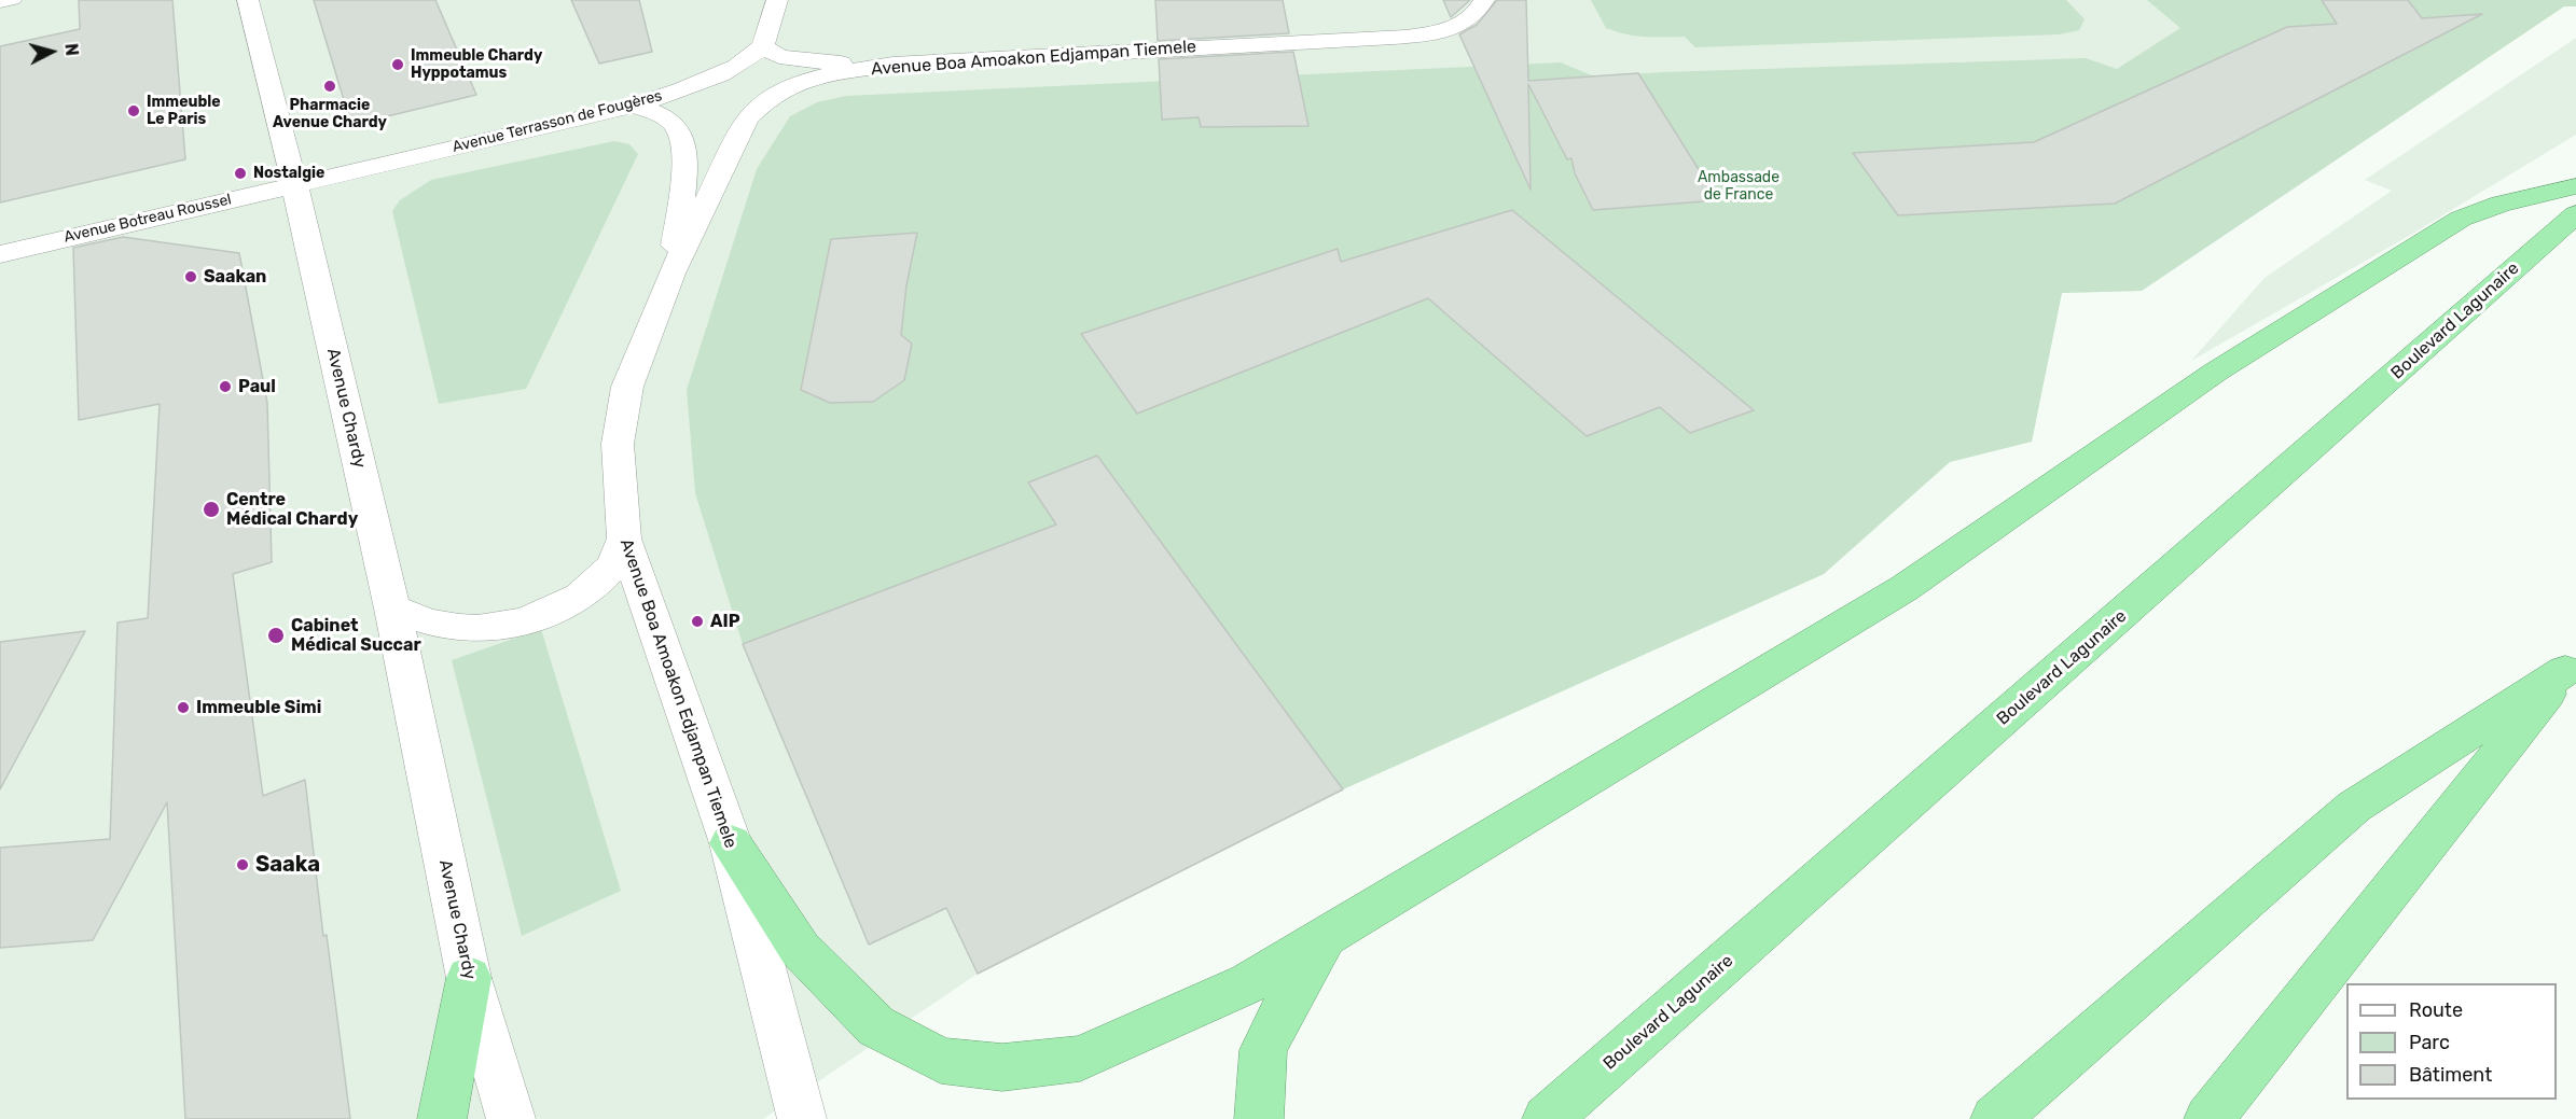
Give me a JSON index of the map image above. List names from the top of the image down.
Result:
{
  "streets": {
    "highway": ["Boulevard Lagunaire"],
    "street": [
      "Avenue Boa Amoakon Edjampan Tiemele",
      "Avenue Terrasson de Fougères",
      "Avenue Botreau Roussel",
      "Avenue Chardy"
    ]
  },
  "crossings": [
    ["Avenue Terrasson de Fougères", "Avenue Botreau Roussel"],
    ["Avenue Terrasson de Fougères", "Avenue Chardy"],
    ["Avenue Botreau Roussel", "Avenue Chardy"]
  ],
  "parks": ["Ambassade de France"],
  "places": [
    "Immeuble Chardy Hyppotamus",
    "Pharmacie Avenue Chardy",
    "Immeuble Le Paris",
    "Nostalgie",
    "Saakan",
    "Paul",
    "Centre Médical Chardy",
    "AIP",
    "Cabinet Médical Succar",
    "Immeuble Simi",
    "Saaka"
  ],
  "legend": ["Route", "Parc", "Bâtiment"],
  "north": "right"
}
